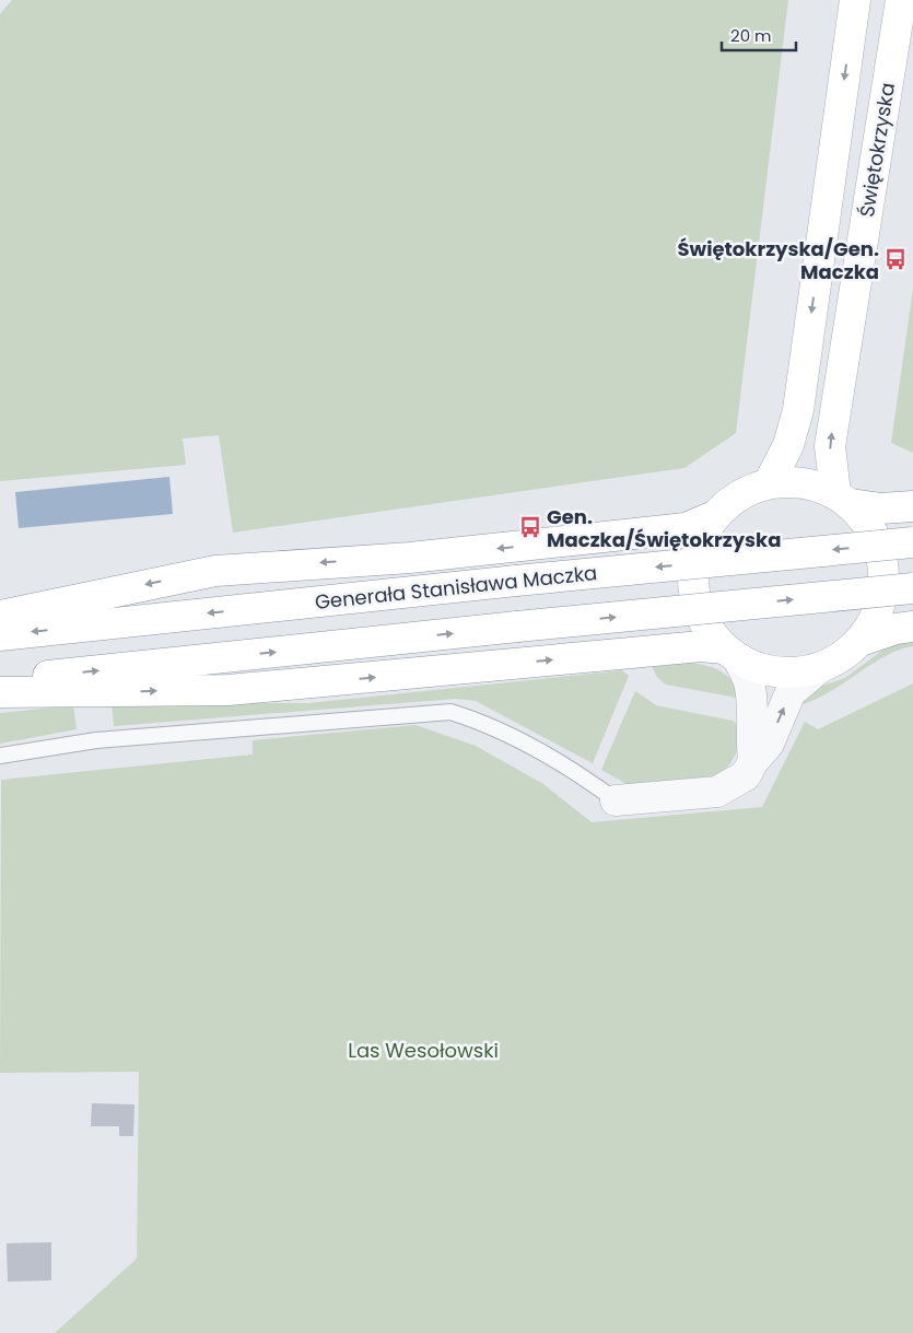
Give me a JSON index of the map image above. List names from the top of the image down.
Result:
{
  "streets": {
    "main road": ["Świętokrzyska", "Generała Stanisława Maczka"]
  },
  "parks": ["Las Wesołowski"],
  "places": {
    "bus stop": ["Świętokrzyska/Gen. Maczka", "Gen. Maczka/Świętokrzyska"]
  },
  "scale_bar": "20 m"
}
